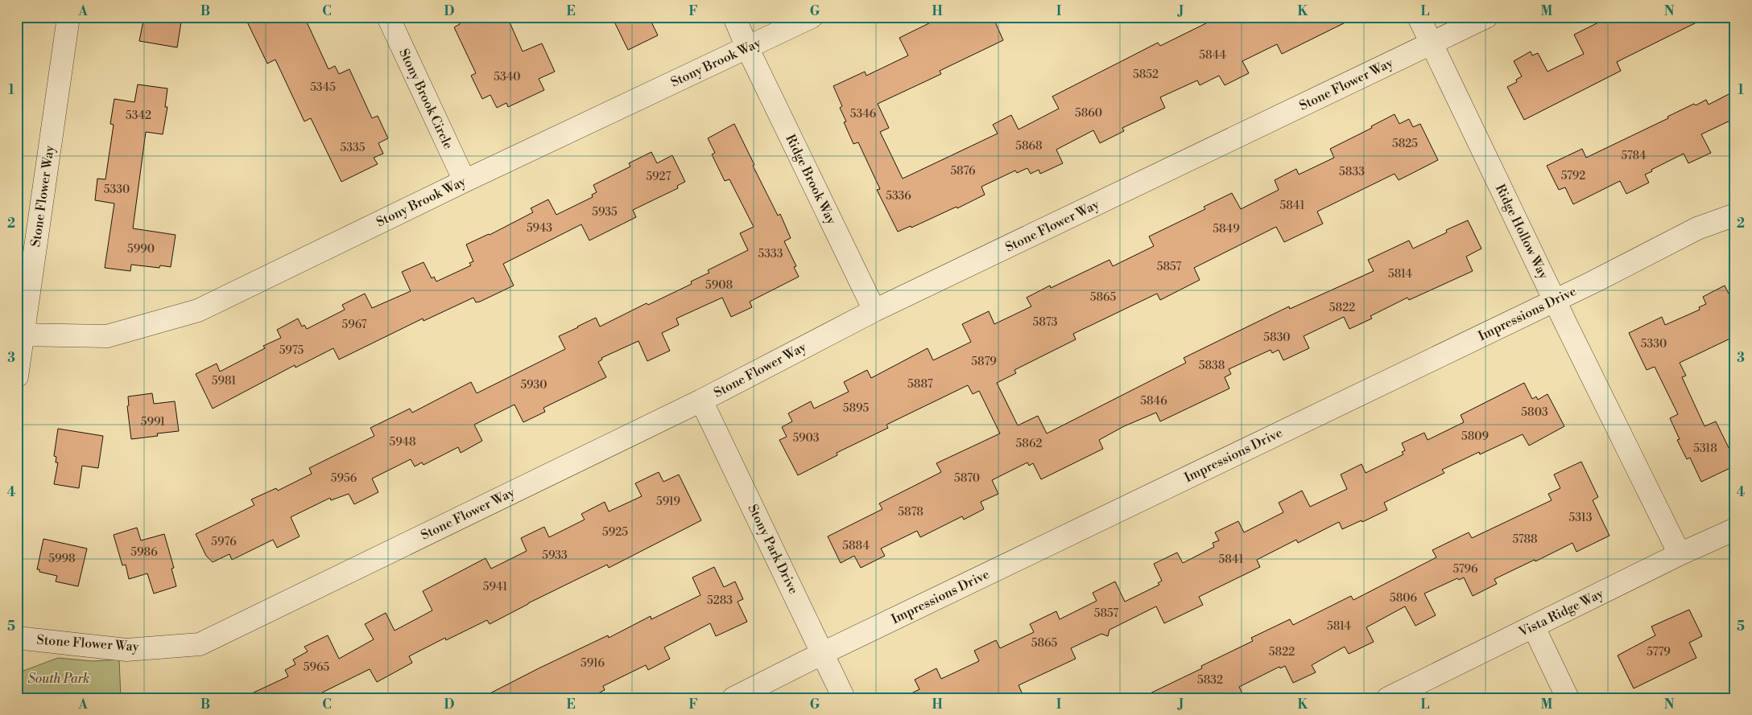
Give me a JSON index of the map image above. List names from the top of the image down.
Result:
{
  "streets": {
    "street": [
      "Stony Brook Way",
      "Stone Flower Way",
      "Stony Brook Circle",
      "Ridge Brook Way",
      "Ridge Hollow Way",
      "Impressions Drive",
      "Stony Park Drive",
      "Vista Ridge Way"
    ]
  },
  "crossings": [
    ["Stony Brook Way", "Stone Flower Way"],
    ["Stony Brook Way", "Stony Brook Circle"],
    ["Stony Brook Way", "Ridge Brook Way"],
    ["Stone Flower Way", "Ridge Brook Way"],
    ["Stone Flower Way", "Ridge Hollow Way"],
    ["Stone Flower Way", "Stony Park Drive"],
    ["Ridge Hollow Way", "Impressions Drive"],
    ["Ridge Hollow Way", "Vista Ridge Way"],
    ["Impressions Drive", "Stony Park Drive"]
  ],
  "parks": ["South Park"],
  "house_numbers": [
    "5844",
    "5852",
    "5340",
    "5345",
    "5860",
    "5346",
    "5342",
    "5825",
    "5868",
    "5335",
    "5784",
    "5876",
    "5833",
    "5792",
    "5927",
    "5330",
    "5336",
    "5841",
    "5935",
    "5943",
    "5849",
    "5990",
    "5333",
    "5857",
    "5814",
    "5908",
    "5865",
    "5822",
    "5873",
    "5967",
    "5830",
    "5330",
    "5975",
    "5879",
    "5838",
    "5981",
    "5887",
    "5930",
    "5846",
    "5895",
    "5803",
    "5991",
    "5809",
    "5903",
    "5948",
    "5862",
    "5318",
    "5956",
    "5870",
    "5919",
    "5878",
    "5313",
    "5925",
    "5788",
    "5976",
    "5884",
    "5986",
    "5933",
    "5998",
    "5841",
    "5796",
    "5941",
    "5806",
    "5283",
    "5857",
    "5814",
    "5865",
    "5822",
    "5779",
    "5916",
    "5965",
    "5832"
  ],
  "grid": {
    "columns": [
      "A",
      "B",
      "C",
      "D",
      "E",
      "F",
      "G",
      "H",
      "I",
      "J",
      "K",
      "L",
      "M",
      "N"
    ],
    "rows": [
      "1",
      "2",
      "3",
      "4",
      "5"
    ]
  }
}
